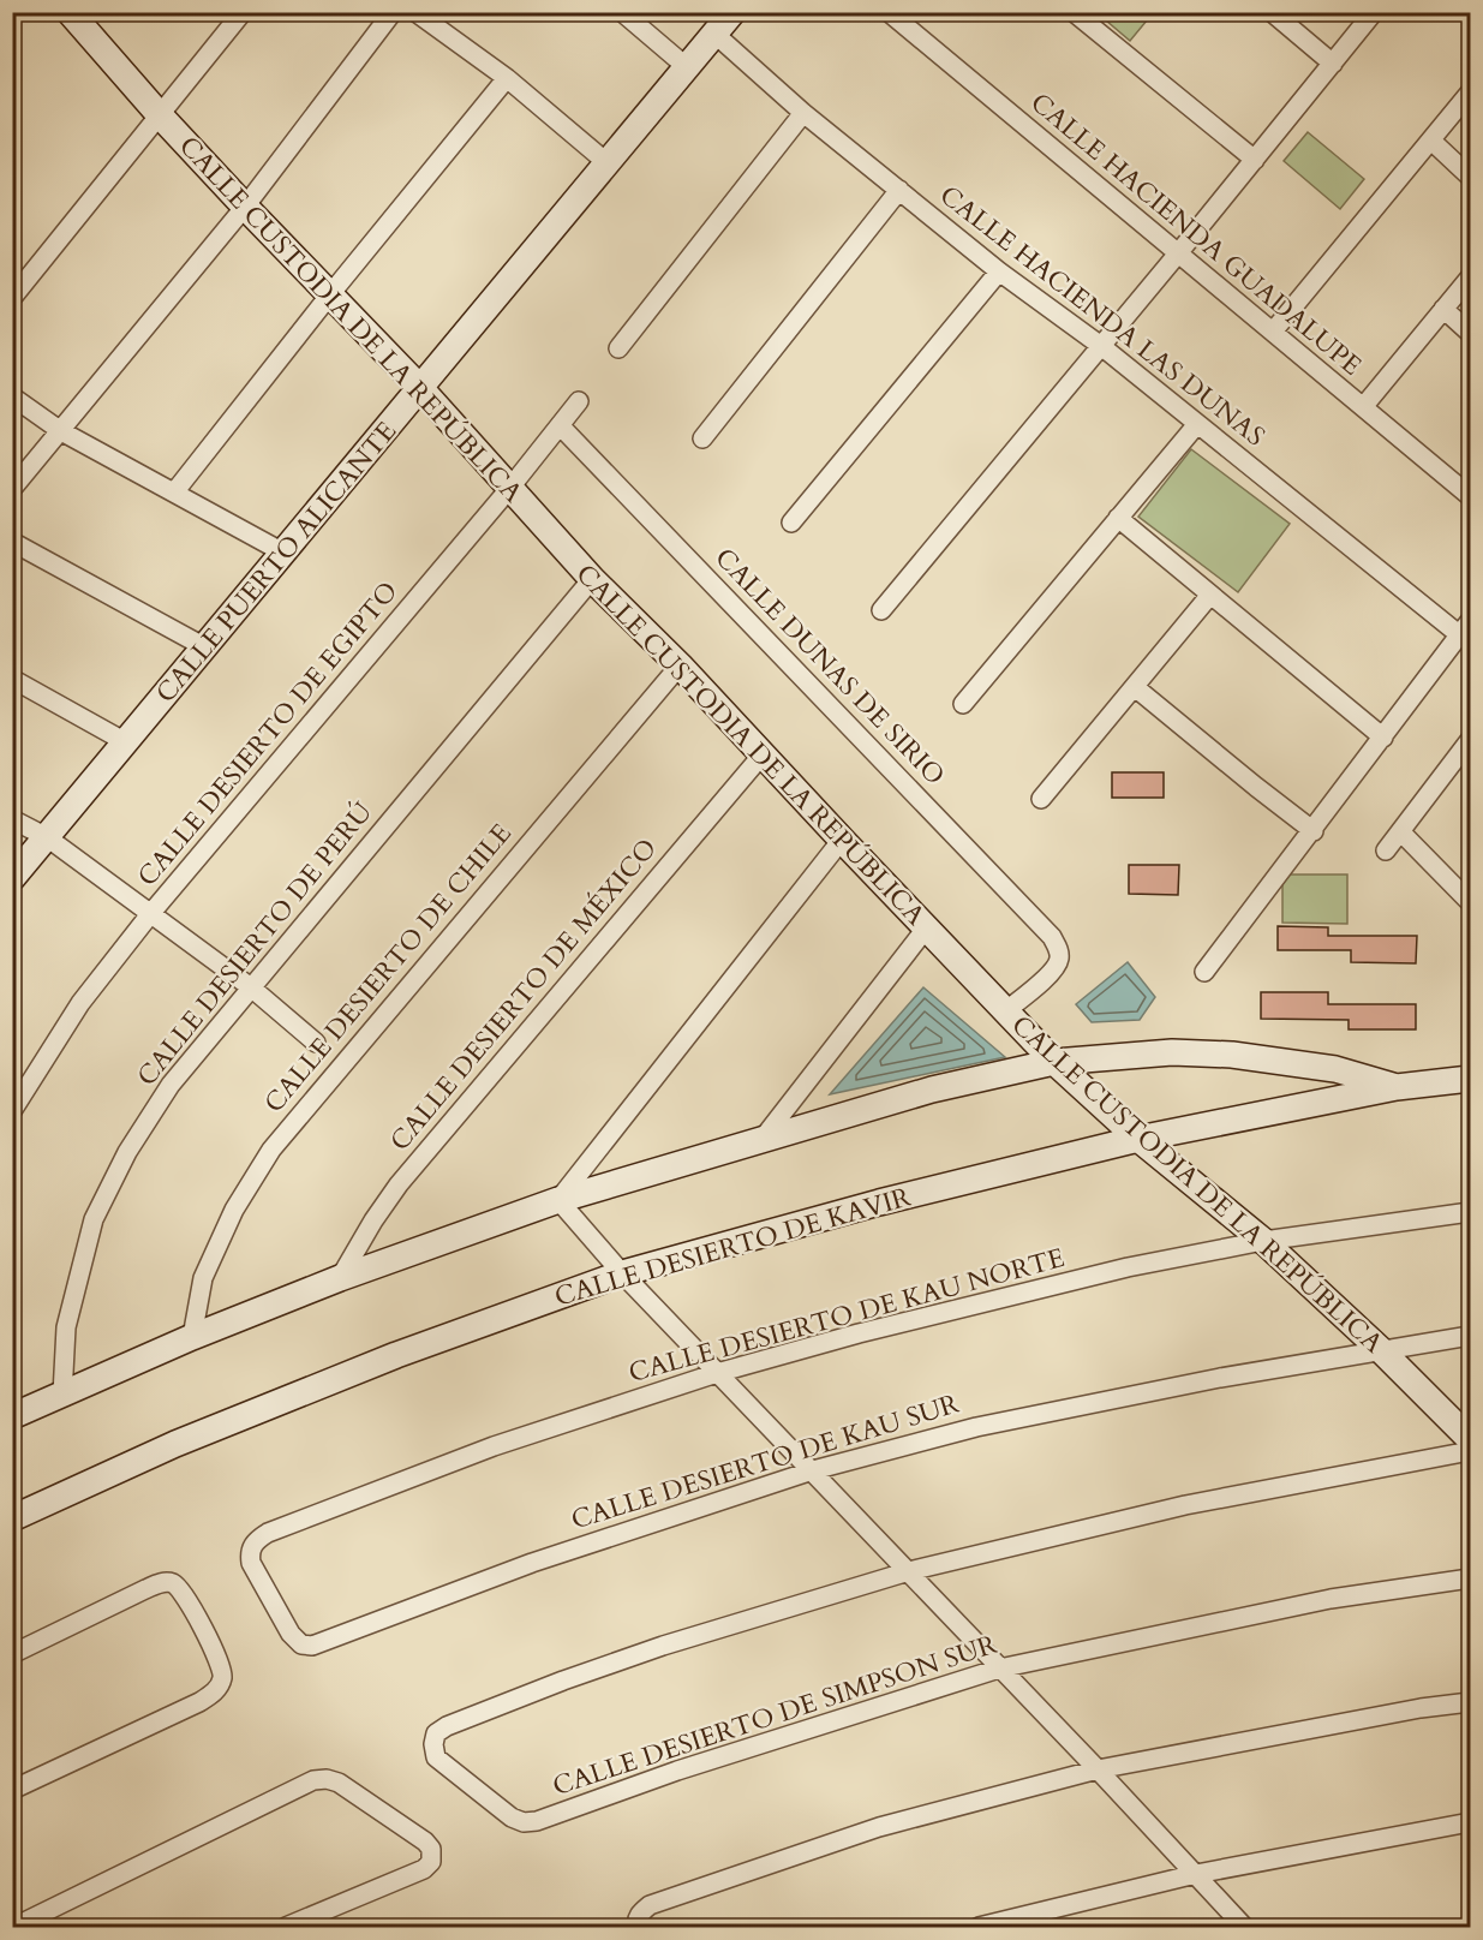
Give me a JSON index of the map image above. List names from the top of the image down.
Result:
{
  "streets": {
    "street": [
      "CALLE HACIENDA GUADALUPE",
      "CALLE HACIENDA LAS DUNAS",
      "CALLE CUSTODIA DE LA REPÚBLICA",
      "CALLE PUERTO ALICANTE",
      "CALLE DUNAS DE SIRIO",
      "CALLE DESIERTO DE EGIPTO",
      "CALLE DESIERTO DE PERÚ",
      "CALLE DESIERTO DE CHILE",
      "CALLE DESIERTO DE MÉXICO",
      "CALLE DESIERTO DE KAVIR",
      "CALLE DESIERTO DE KAU NORTE",
      "CALLE DESIERTO DE KAU SUR",
      "CALLE DESIERTO DE SIMPSON SUR"
    ]
  },
  "crossings": [
    ["CALLE HACIENDA LAS DUNAS", "CALLE PUERTO ALICANTE"],
    ["CALLE CUSTODIA DE LA REPÚBLICA", "CALLE PUERTO ALICANTE"],
    ["CALLE CUSTODIA DE LA REPÚBLICA", "CALLE DUNAS DE SIRIO"],
    ["CALLE CUSTODIA DE LA REPÚBLICA", "CALLE DESIERTO DE EGIPTO"],
    ["CALLE CUSTODIA DE LA REPÚBLICA", "CALLE DESIERTO DE PERÚ"],
    ["CALLE CUSTODIA DE LA REPÚBLICA", "CALLE DESIERTO DE CHILE"],
    ["CALLE CUSTODIA DE LA REPÚBLICA", "CALLE DESIERTO DE MÉXICO"],
    ["CALLE CUSTODIA DE LA REPÚBLICA", "CALLE DESIERTO DE KAVIR"],
    ["CALLE CUSTODIA DE LA REPÚBLICA", "CALLE DESIERTO DE KAU NORTE"],
    ["CALLE CUSTODIA DE LA REPÚBLICA", "CALLE DESIERTO DE KAU SUR"],
    ["CALLE DUNAS DE SIRIO", "CALLE DESIERTO DE EGIPTO"],
    ["CALLE DESIERTO DE PERÚ", "CALLE DESIERTO DE KAVIR"],
    ["CALLE DESIERTO DE CHILE", "CALLE DESIERTO DE KAVIR"],
    ["CALLE DESIERTO DE MÉXICO", "CALLE DESIERTO DE KAVIR"],
    ["CALLE DESIERTO DE KAU NORTE", "CALLE DESIERTO DE KAU SUR"]
  ]
}
